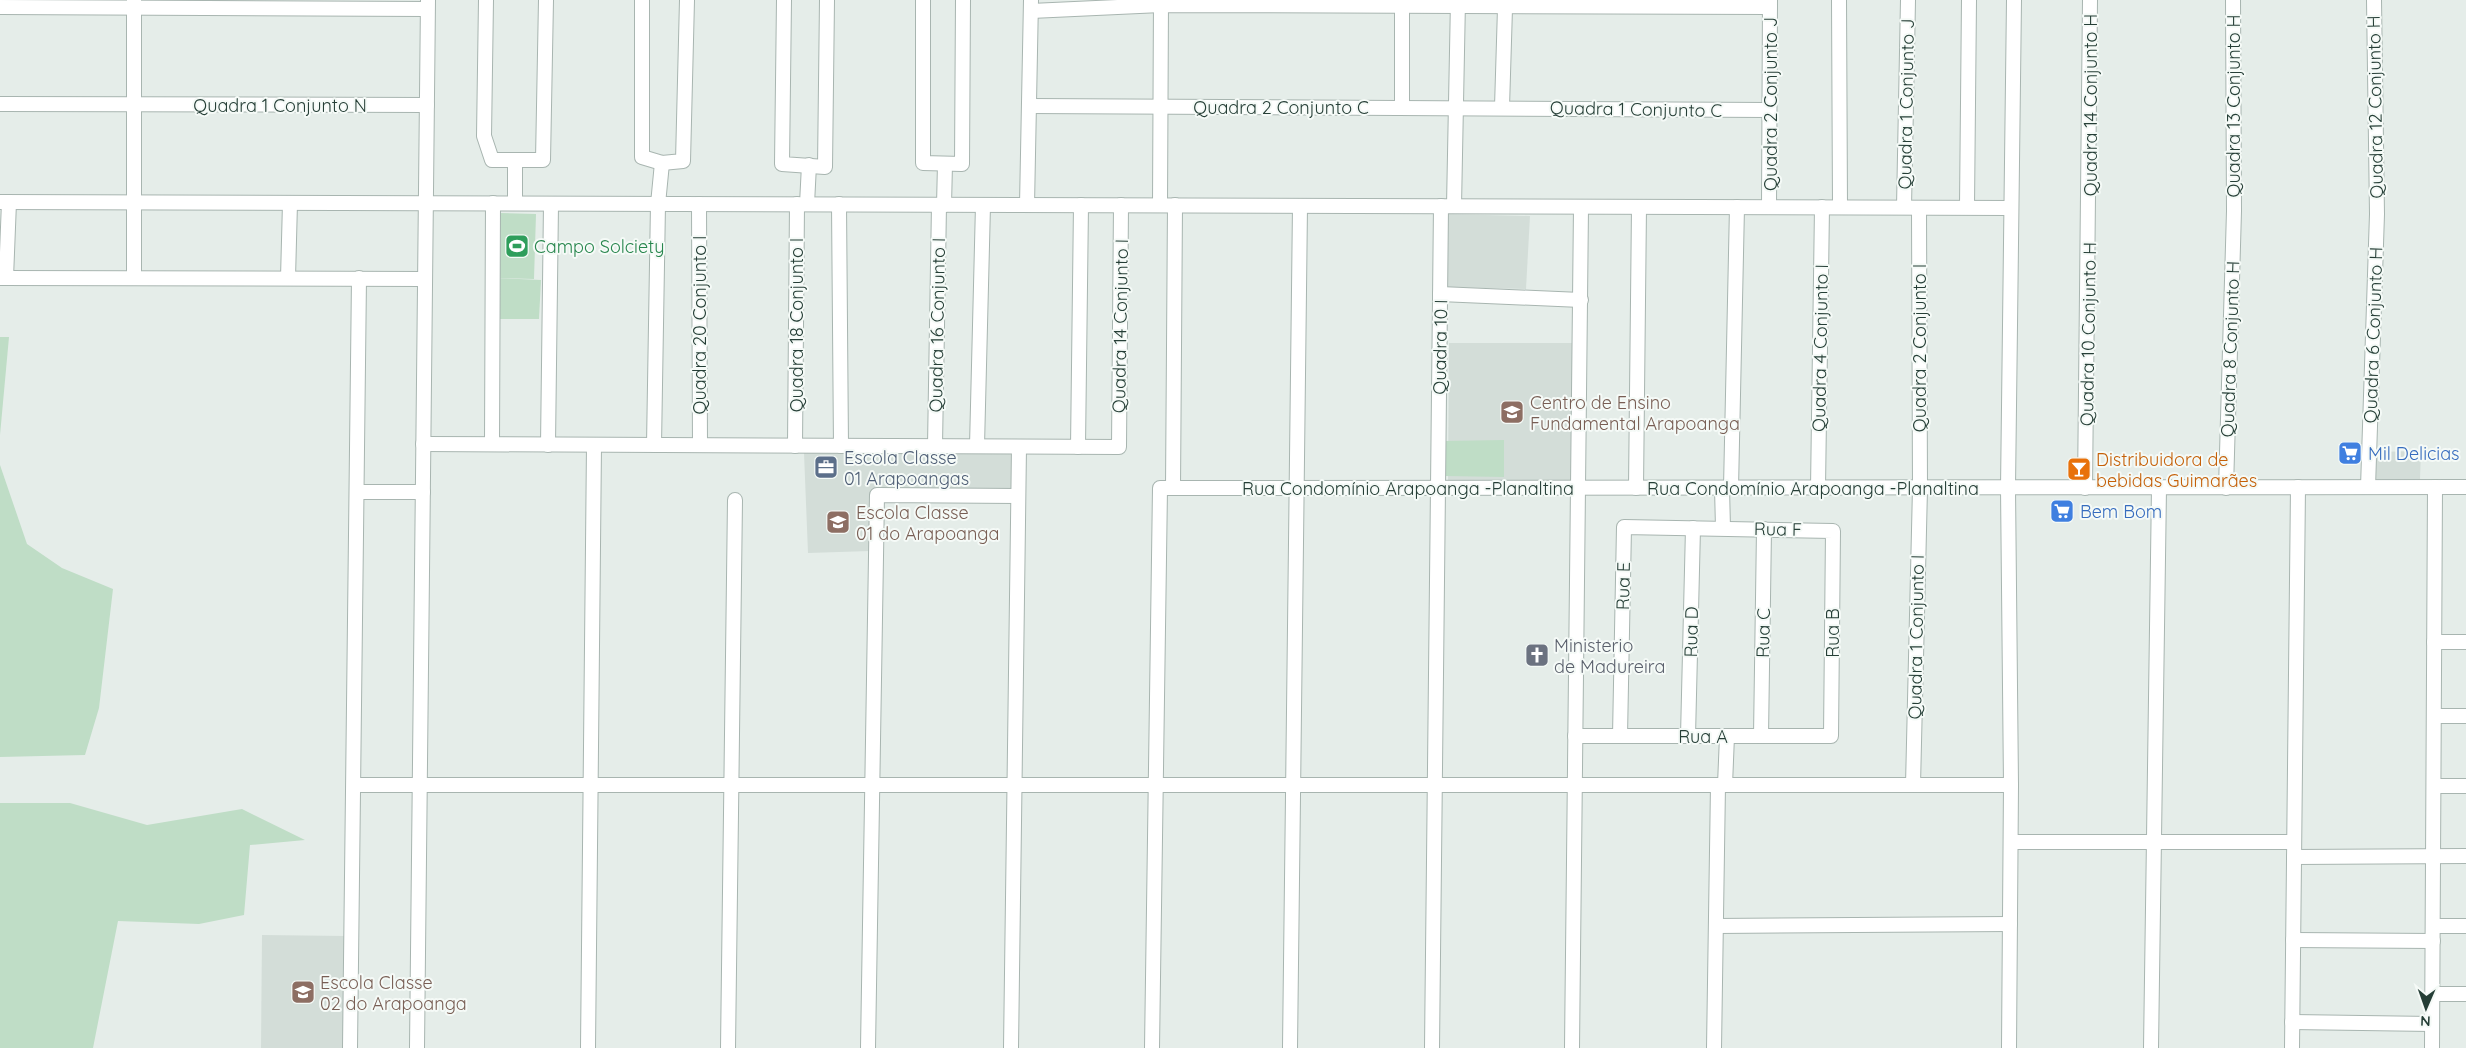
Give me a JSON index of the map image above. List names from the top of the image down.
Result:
{
  "streets": {
    "street": [
      "Quadra 2 Conjunto J",
      "Quadra 1 Conjunto J",
      "Quadra 1 Conjunto N",
      "Quadra 14 Conjunto H",
      "Quadra 13 Conjunto H",
      "Quadra 2 Conjunto C",
      "Quadra 12 Conjunto H",
      "Quadra 1 Conjunto C",
      "Quadra 20 Conjunto I",
      "Quadra 18 Conjunto I",
      "Quadra 16 Conjunto I",
      "Quadra 14 Conjunto I",
      "Quadra 10 Conjunto H",
      "Quadra 6 Conjunto H",
      "Quadra 10 I",
      "Quadra 4 Conjunto I",
      "Quadra 2 Conjunto I",
      "Quadra 8 Conjunto H",
      "Rua Condomínio Arapoanga -Planaltina",
      "Rua F",
      "Rua E",
      "Rua D",
      "Rua C",
      "Rua B",
      "Quadra 1 Conjunto I",
      "Rua A"
    ]
  },
  "crossings": [
    ["Quadra 2 Conjunto J", "Quadra 1 Conjunto C"],
    ["Quadra 14 Conjunto H", "Quadra 10 Conjunto H"],
    ["Quadra 13 Conjunto H", "Quadra 8 Conjunto H"],
    ["Quadra 2 Conjunto C", "Quadra 1 Conjunto C"],
    ["Quadra 2 Conjunto C", "Quadra 10 I"],
    ["Quadra 12 Conjunto H", "Quadra 6 Conjunto H"],
    ["Quadra 1 Conjunto C", "Quadra 10 I"],
    ["Quadra 10 Conjunto H", "Rua Condomínio Arapoanga -Planaltina"],
    ["Quadra 6 Conjunto H", "Rua Condomínio Arapoanga -Planaltina"],
    ["Quadra 10 I", "Rua Condomínio Arapoanga -Planaltina"],
    ["Quadra 4 Conjunto I", "Rua Condomínio Arapoanga -Planaltina"],
    ["Quadra 2 Conjunto I", "Rua Condomínio Arapoanga -Planaltina"],
    ["Quadra 2 Conjunto I", "Quadra 1 Conjunto I"],
    ["Quadra 8 Conjunto H", "Rua Condomínio Arapoanga -Planaltina"],
    ["Rua Condomínio Arapoanga -Planaltina", "Quadra 1 Conjunto I"],
    ["Rua F", "Rua E"],
    ["Rua F", "Rua D"],
    ["Rua F", "Rua C"],
    ["Rua F", "Rua B"],
    ["Rua E", "Rua A"],
    ["Rua D", "Rua A"],
    ["Rua C", "Rua A"],
    ["Rua B", "Rua A"]
  ],
  "places": {
    "sports": ["Campo Solciety"],
    "school or university": ["Centro de Ensino Fundamental Arapoanga", "Escola Classe 01 do Arapoanga", "Escola Classe 02 do Arapoanga"],
    "supermarket": ["Mil Delicias", "Bem Bom"],
    "office": ["Escola Classe 01 Arapoangas"],
    "bar": ["Distribuidora de bebidas Guimarães"],
    "church": ["Ministerio de Madureira"]
  },
  "north": "bottom"
}
